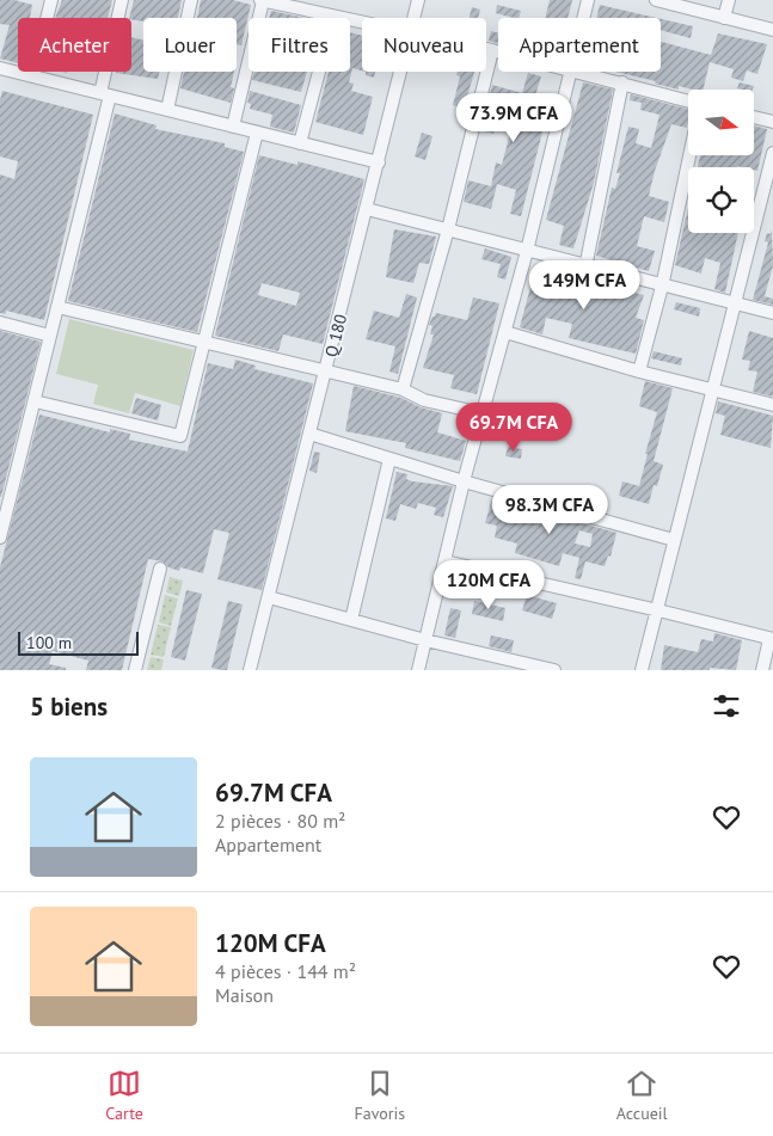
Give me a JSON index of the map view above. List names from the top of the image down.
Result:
{
  "streets": {
    "street": ["Q 180"]
  },
  "scale_bar": "100 m",
  "north": "right",
  "page": {
    "chip": [
      "Acheter",
      "Louer",
      "Filtres",
      "Nouveau",
      "Appartement"
    ],
    "price": [
      "73.9M CFA",
      "149M CFA",
      "69.7M CFA",
      "98.3M CFA",
      "120M CFA"
    ],
    "scale": "100 m",
    "heading": "5 biens",
    "list": [
      {
        "name": "69.7M CFA",
        "note": "2 pièces · 80 m² · Appartement"
      },
      {
        "name": "120M CFA",
        "note": "4 pièces · 144 m² · Maison"
      }
    ],
    "tabs": ["Carte", "Favoris", "Accueil"]
  }
}
